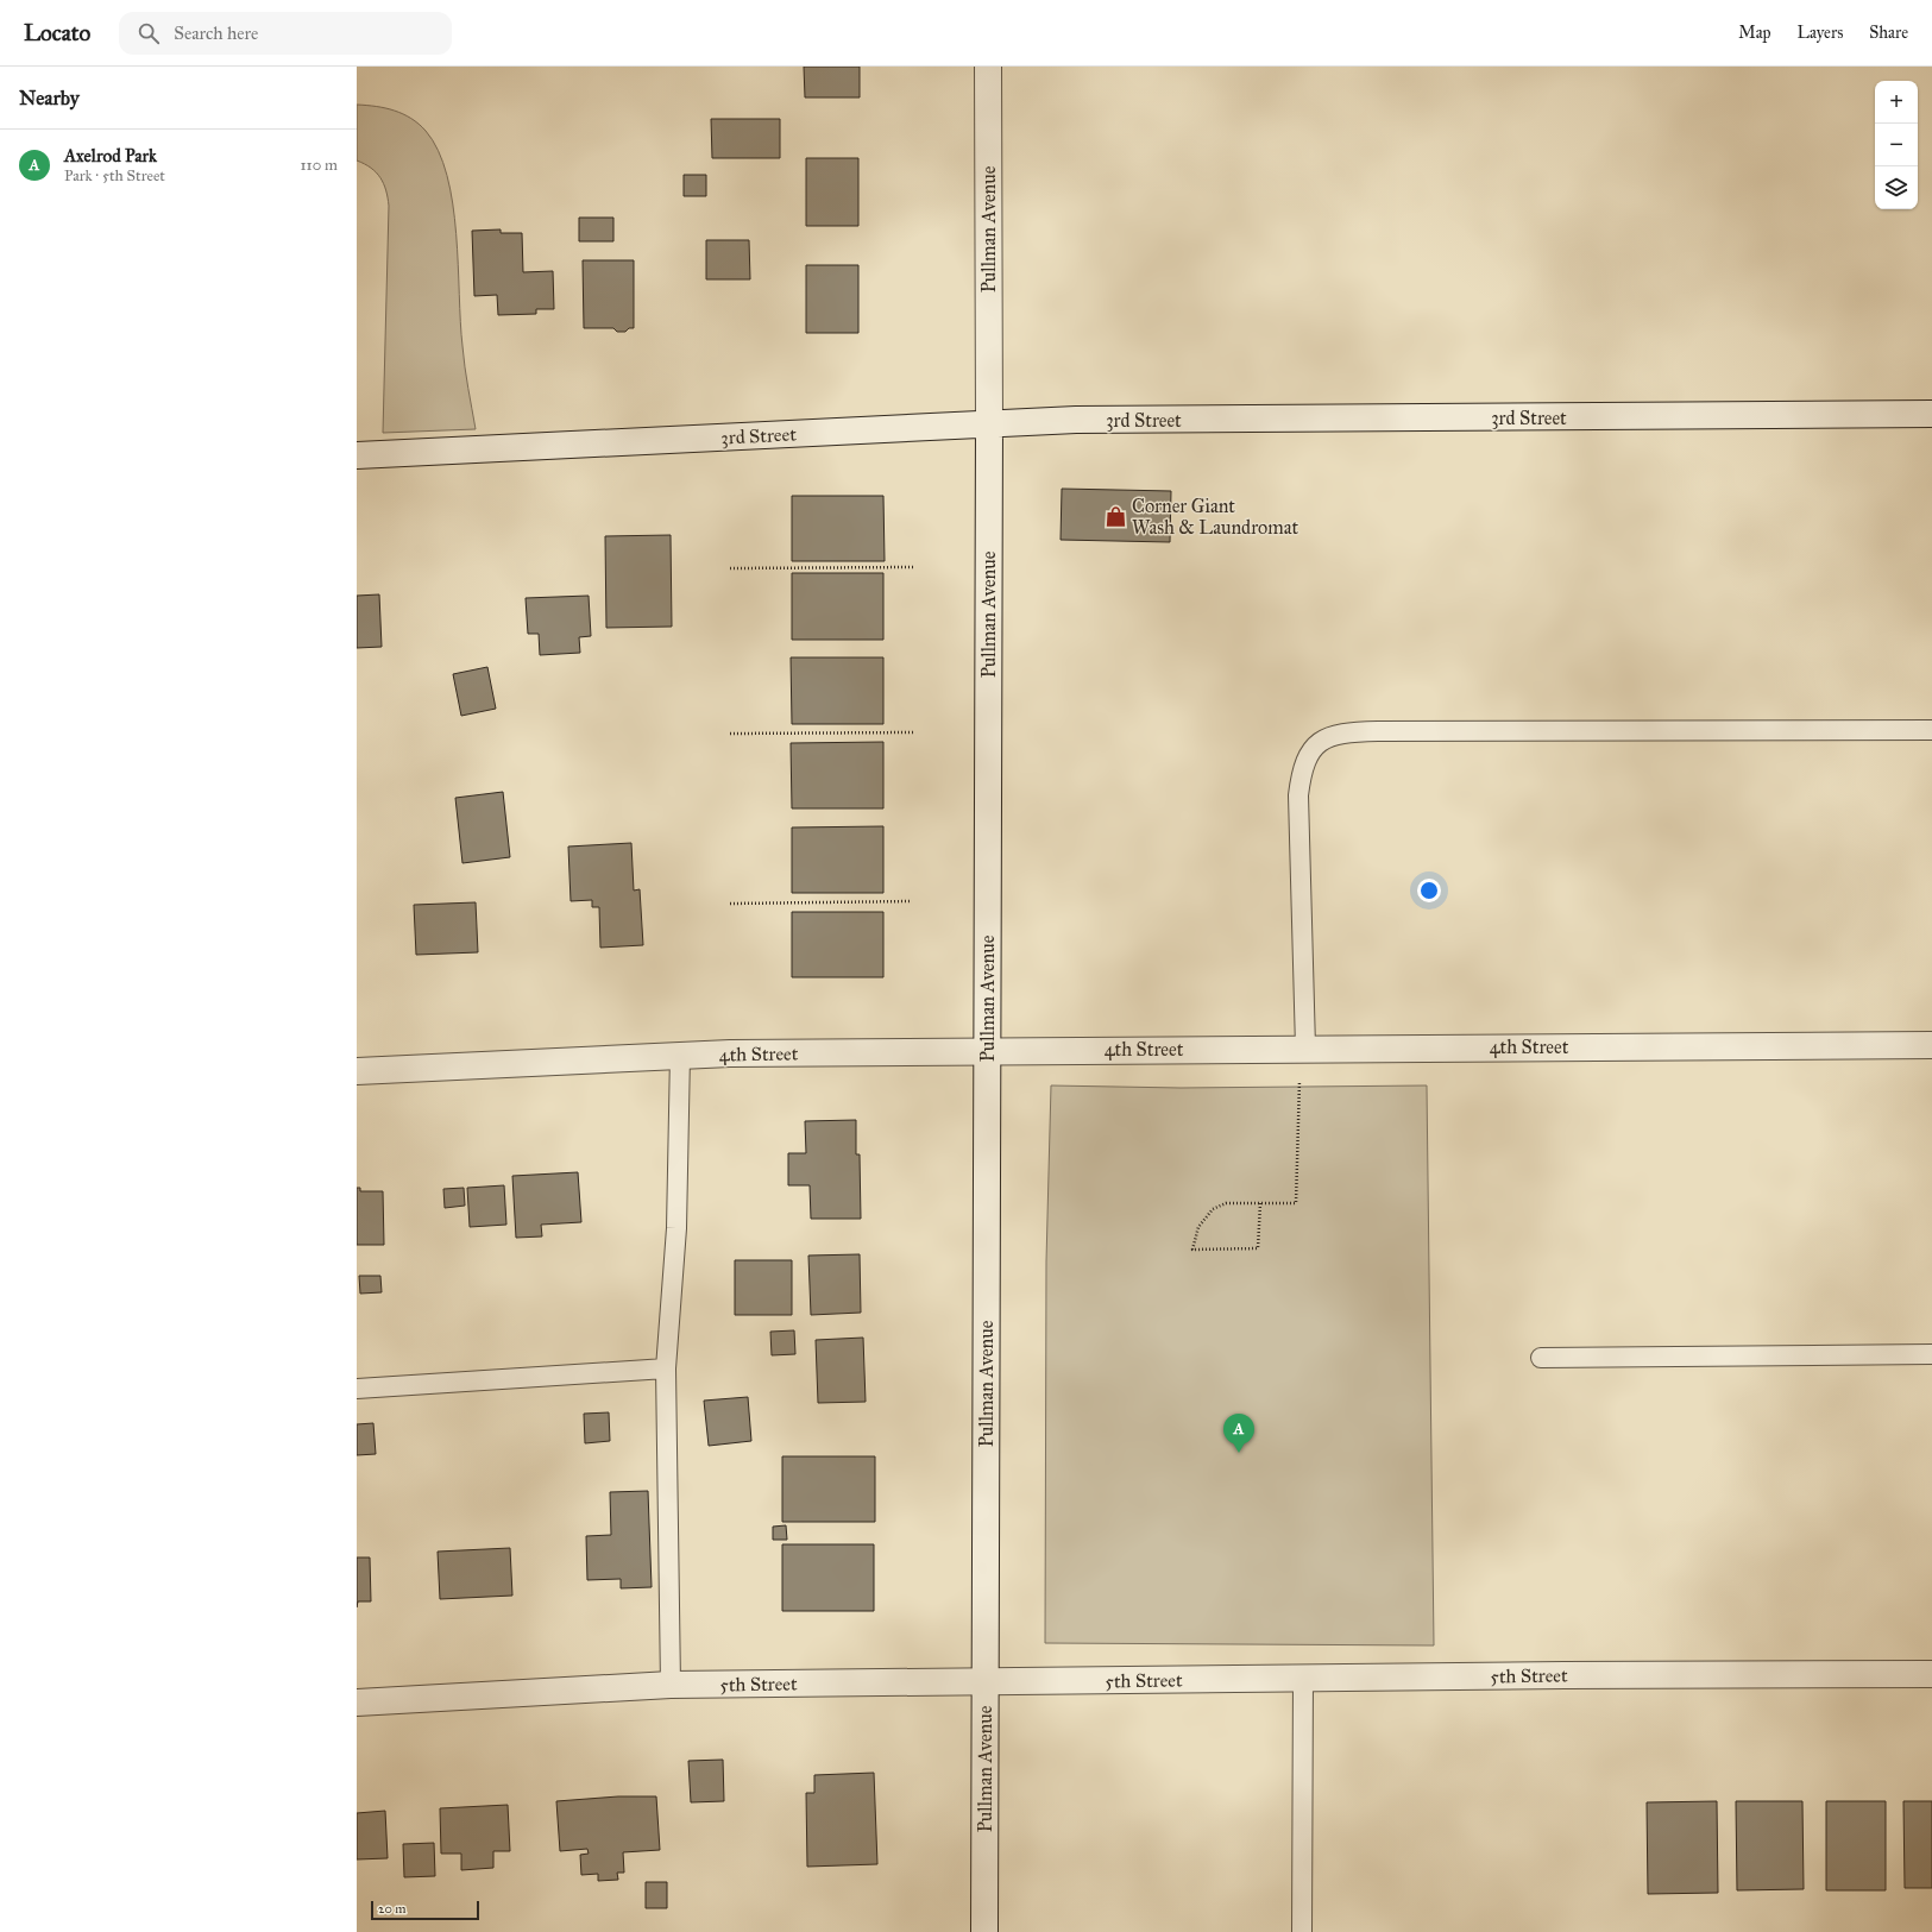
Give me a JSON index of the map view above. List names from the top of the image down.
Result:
{
  "streets": {
    "street": [
      "Pullman Avenue",
      "3rd Street",
      "4th Street",
      "5th Street"
    ]
  },
  "crossings": [
    ["Pullman Avenue", "3rd Street"],
    ["Pullman Avenue", "4th Street"],
    ["Pullman Avenue", "5th Street"]
  ],
  "places": {
    "shop": ["Corner Giant Wash & Laundromat"]
  },
  "scale_bar": "20 m",
  "page": {
    "header": "Locato",
    "search": "Search here",
    "nav": ["Map", "Layers", "Share"],
    "heading": "Nearby",
    "map_buttons": ["+", "−"],
    "list": [
      {
        "mark": "A",
        "name": "Axelrod Park",
        "note": "Park · 5th Street",
        "value": "110 m"
      }
    ],
    "pins": "A",
    "scale": "20 m"
  }
}
